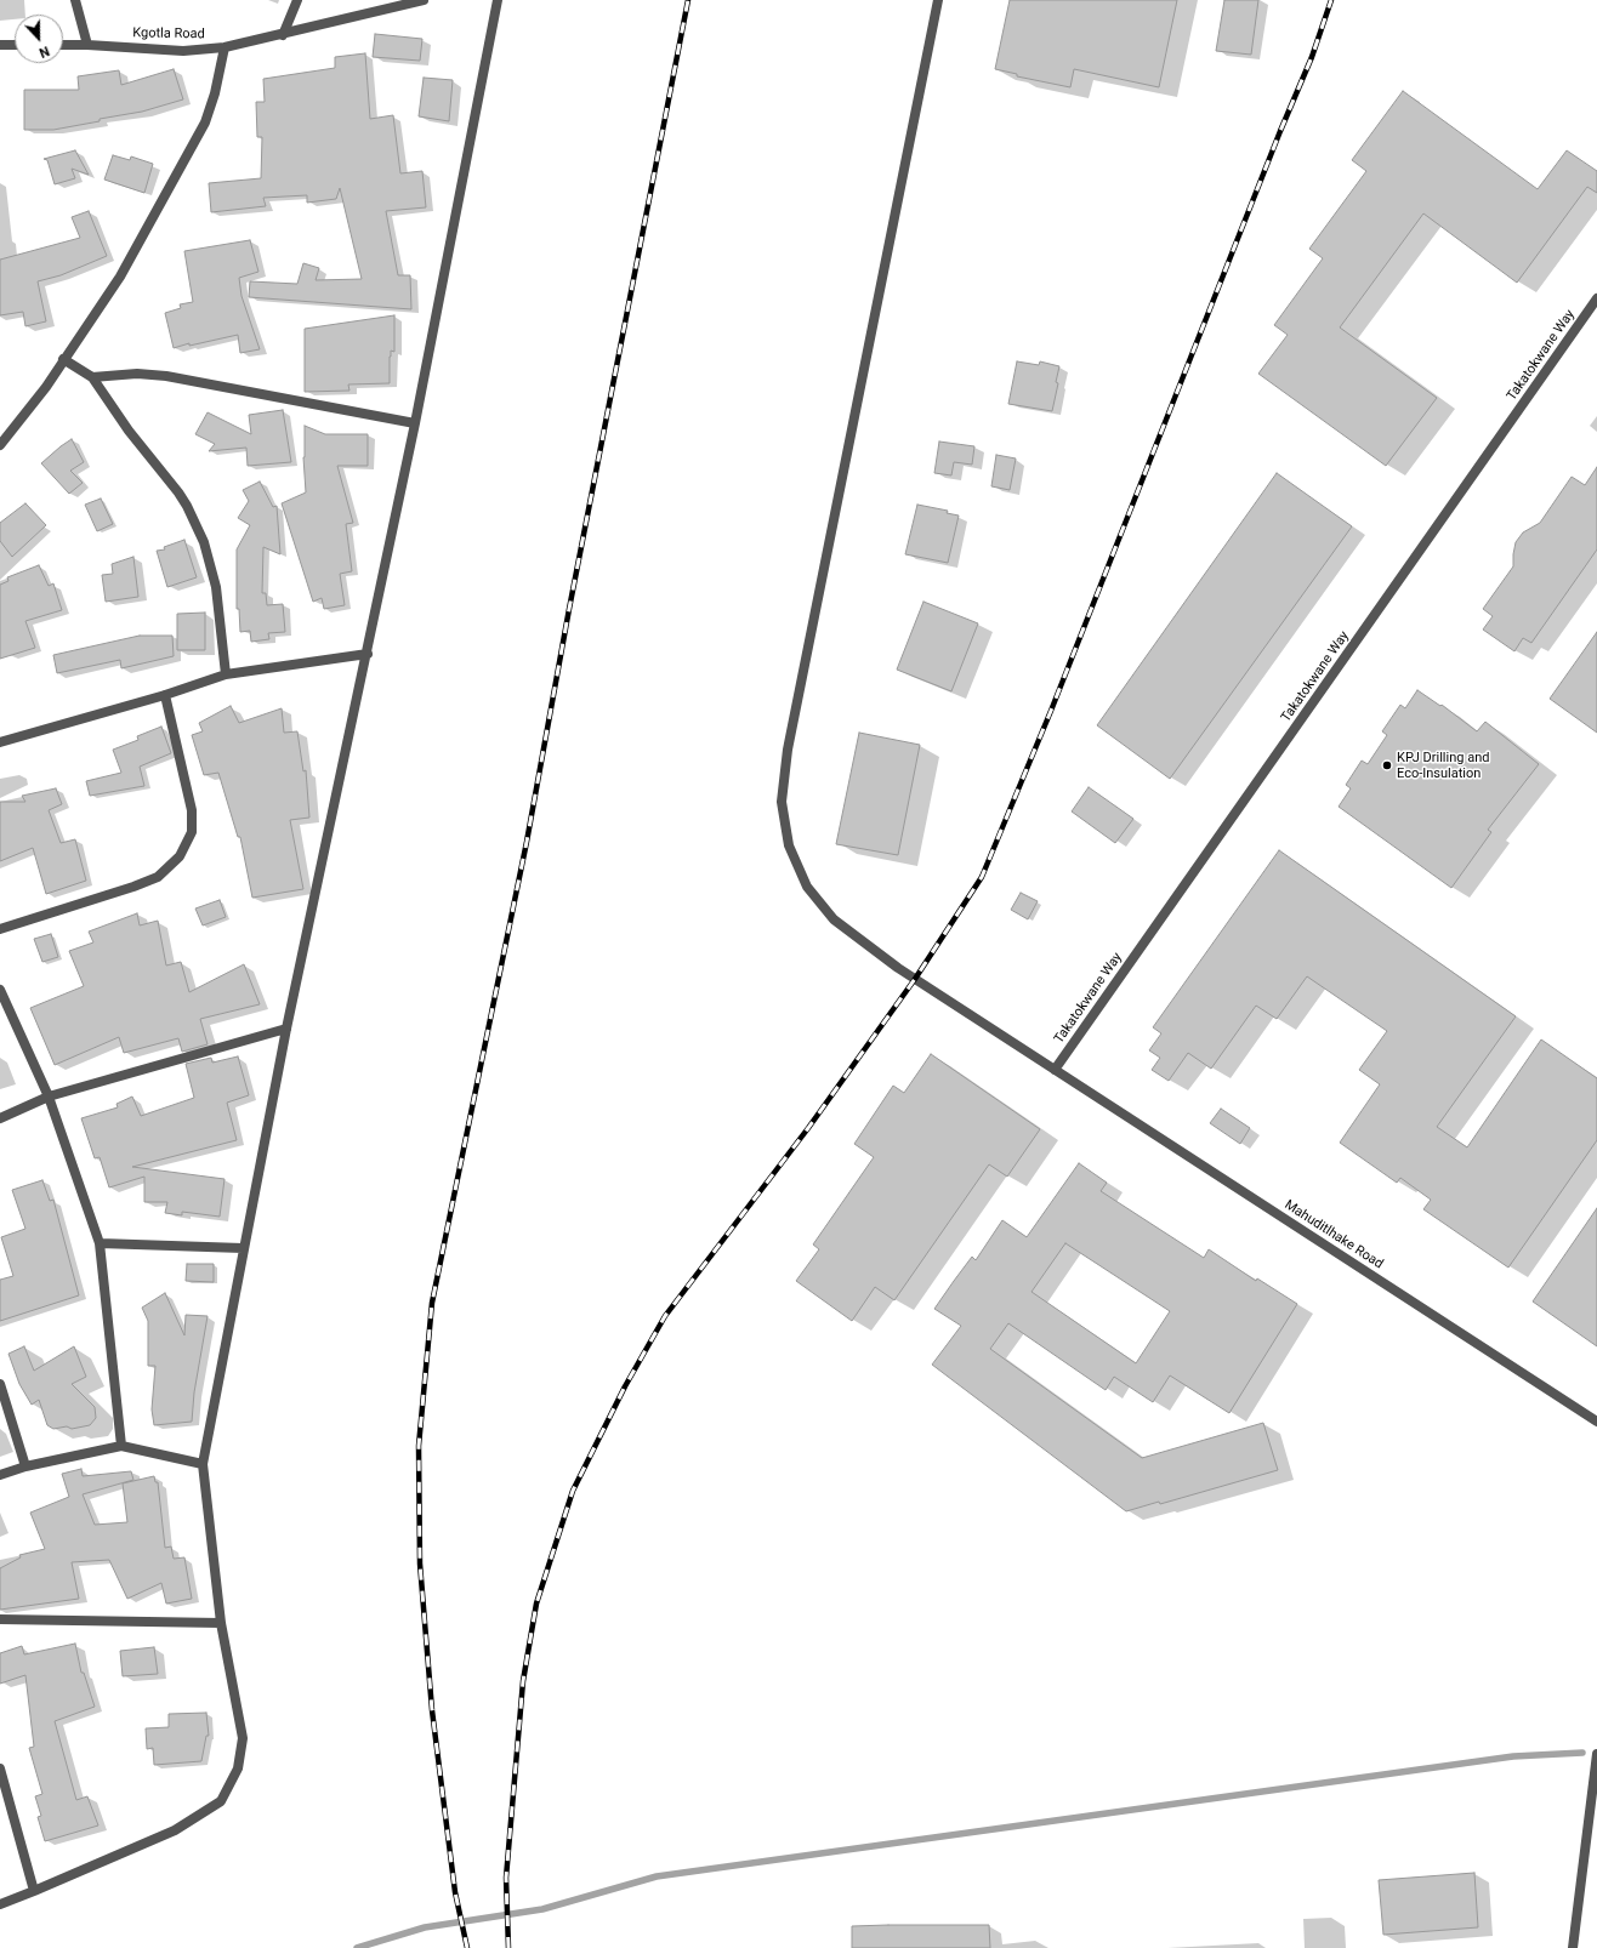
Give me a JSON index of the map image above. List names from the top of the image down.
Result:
{
  "streets": {
    "street": ["Kgotla Road", "Takatokwane Way", "Mahuditlhake Road"]
  },
  "crossings": [
    ["Takatokwane Way", "Mahuditlhake Road"]
  ],
  "places": ["KPJ Drilling and Eco-Insulation"],
  "north": "bottom"
}
